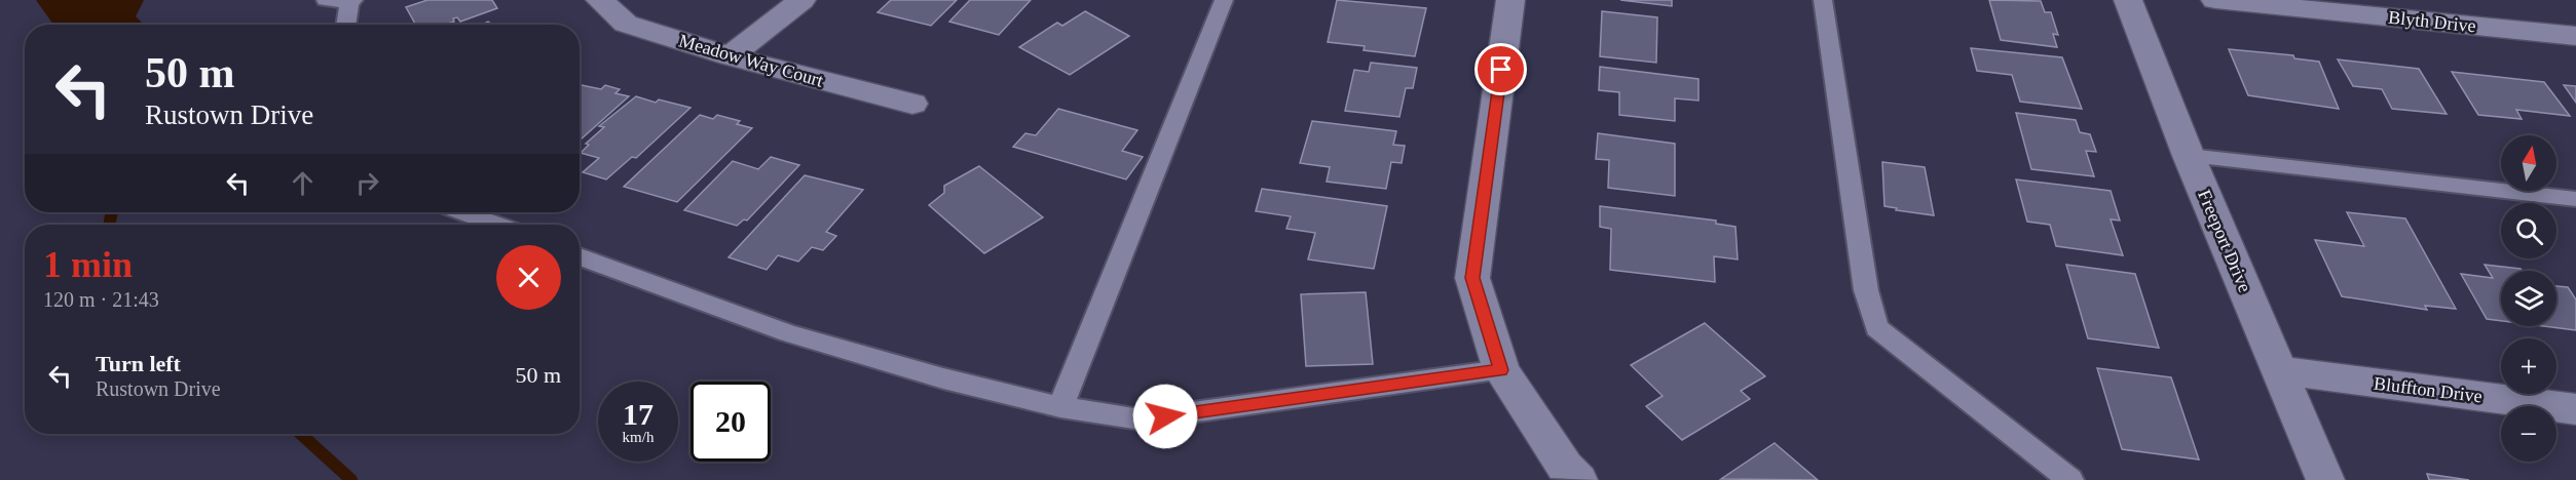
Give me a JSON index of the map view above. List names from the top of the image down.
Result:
{
  "streets": {
    "street": [
      "Blyth Drive",
      "Meadow Way Court",
      "Freeport Drive",
      "Bluffton Drive"
    ]
  },
  "crossings": [
    ["Freeport Drive", "Bluffton Drive"]
  ],
  "north": "top",
  "page": {
    "turn": ["50 m", "Rustown Drive"],
    "map_buttons": ["+", "−"],
    "heading": ["1 min", "120 m · 21:43"],
    "list": [
      {
        "name": "Turn left",
        "note": "Rustown Drive",
        "value": "50 m"
      }
    ],
    "speed": "17 km/h",
    "limit": "20"
  }
}
